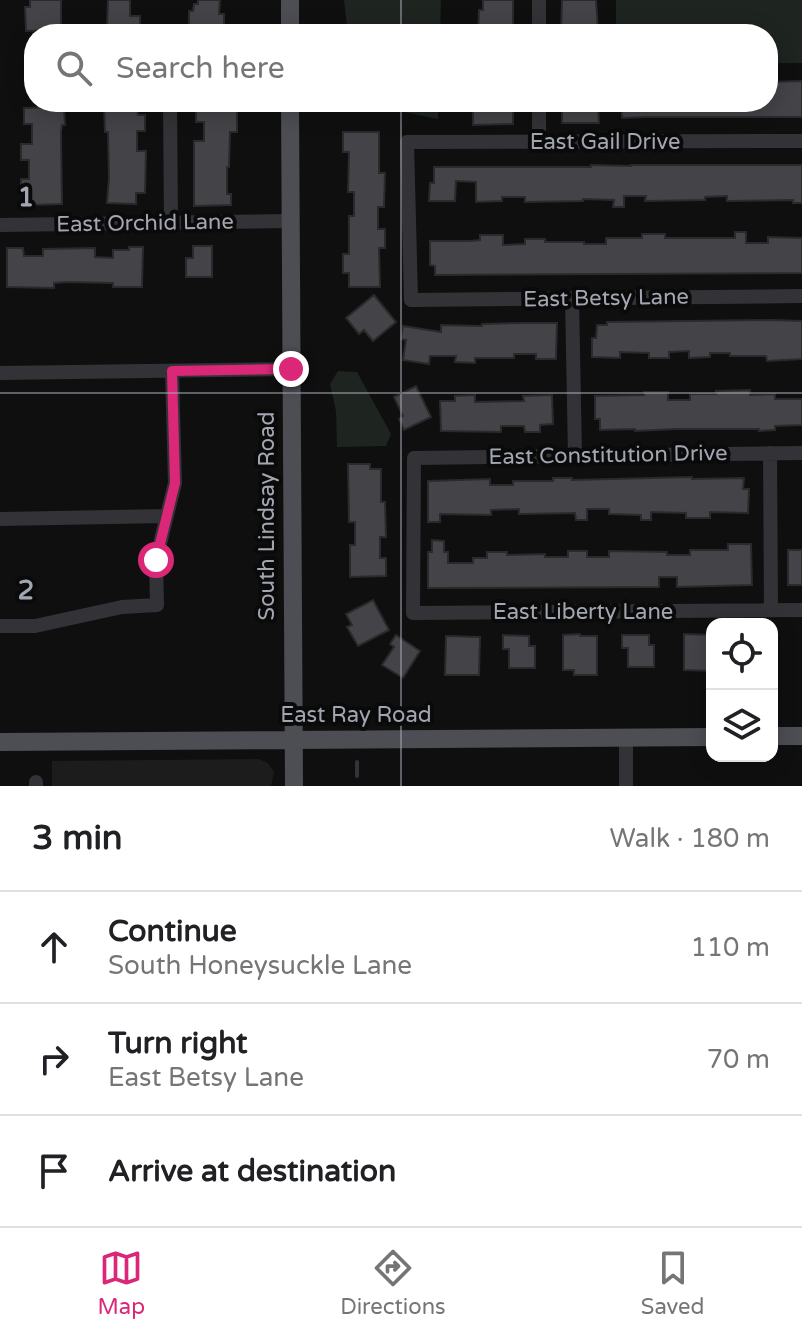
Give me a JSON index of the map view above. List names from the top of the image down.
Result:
{
  "streets": {
    "main road": ["South Lindsay Road", "East Ray Road"],
    "street": [
      "East Gail Drive",
      "East Orchid Lane",
      "East Betsy Lane",
      "East Constitution Drive",
      "East Liberty Lane"
    ]
  },
  "crossings": [
    ["East Gail Drive", "East Betsy Lane"],
    ["East Orchid Lane", "South Lindsay Road"],
    ["East Constitution Drive", "East Liberty Lane"],
    ["South Lindsay Road", "East Ray Road"]
  ],
  "page": {
    "search": "Search here",
    "heading": ["3 min", "Walk · 180 m"],
    "list": [
      ["Continue", "South Honeysuckle Lane", "110 m"],
      ["Turn right", "East Betsy Lane", "70 m"],
      "Arrive at destination"
    ],
    "nav": ["Map", "Directions", "Saved"]
  },
  "grid": {
    "rows": ["1", "2"]
  }
}
